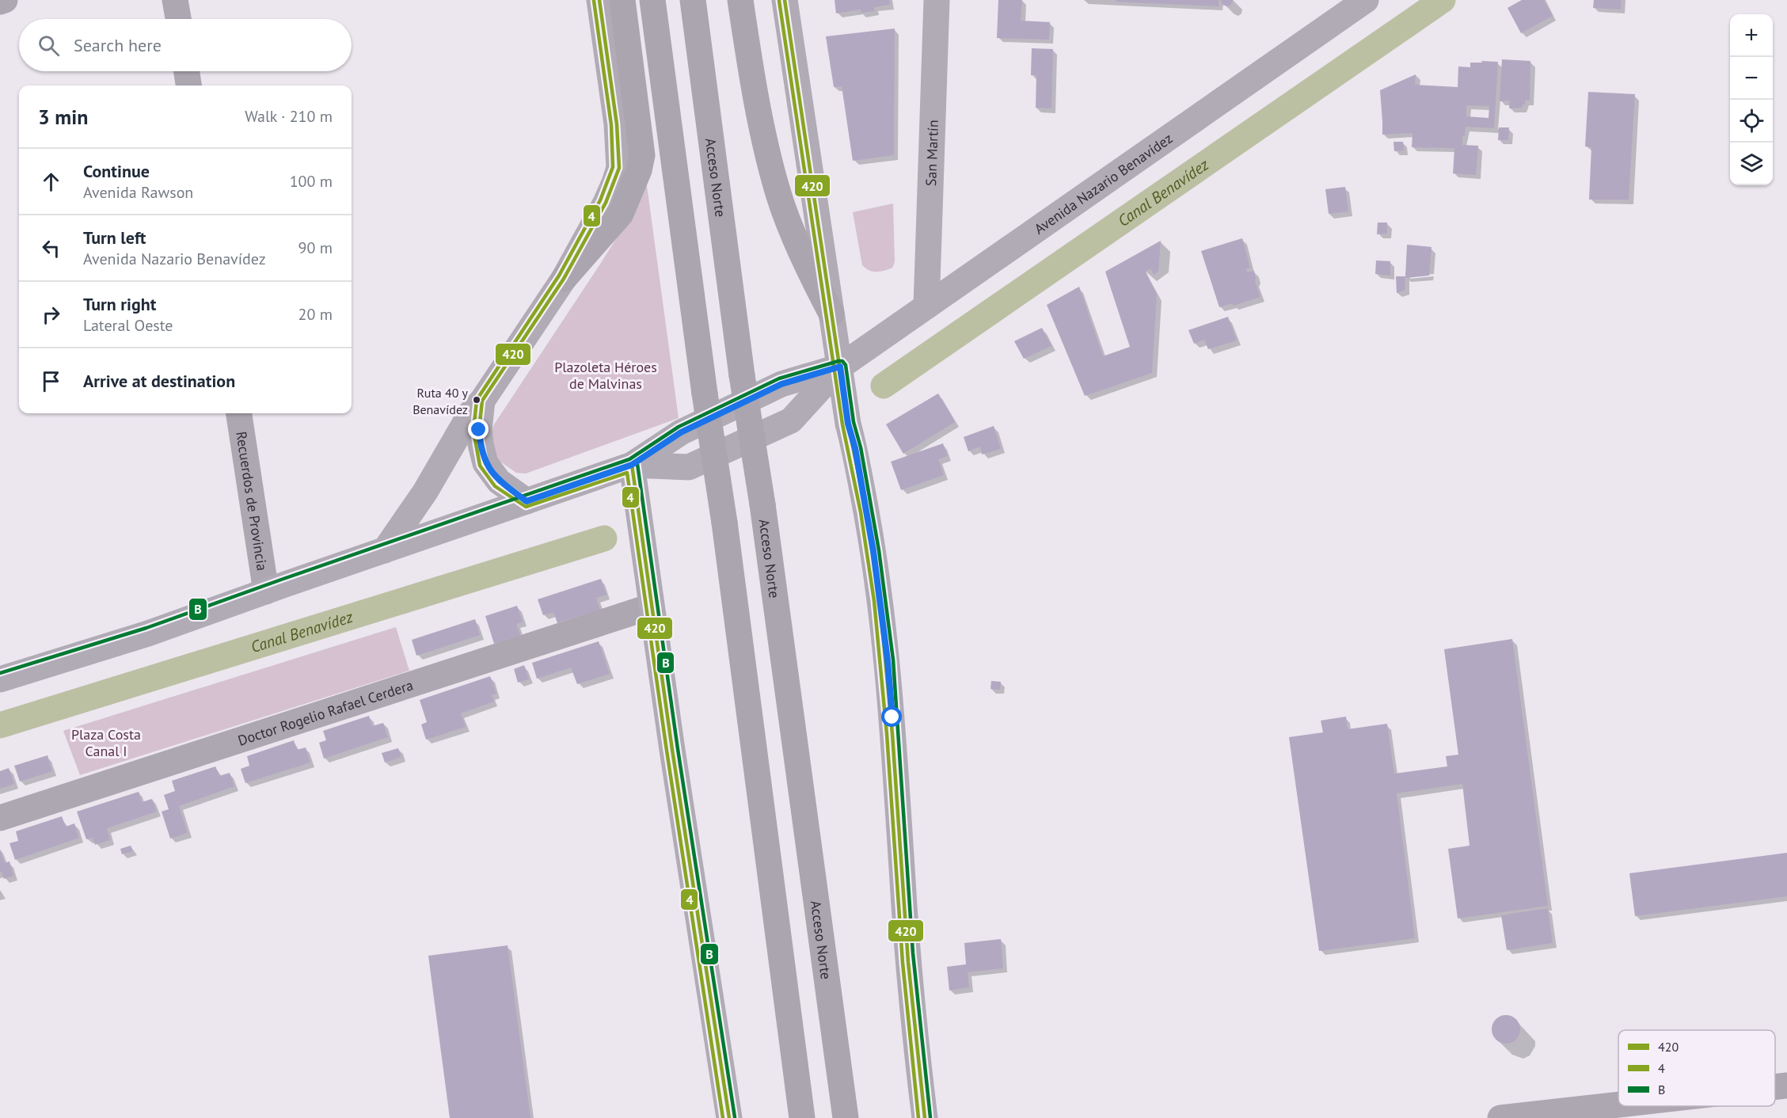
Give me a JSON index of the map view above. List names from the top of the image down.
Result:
{
  "streets": {
    "highway": ["Acceso Norte"],
    "street": [
      "San Martín",
      "Avenida Nazario Benavídez",
      "Recuerdos de Provincia",
      "Doctor Rogelio Rafael Cerdera"
    ]
  },
  "crossings": [
    ["San Martín", "Avenida Nazario Benavídez"],
    ["Avenida Nazario Benavídez", "Recuerdos de Provincia"]
  ],
  "water": ["Canal Benavídez"],
  "parks": ["Plazoleta Héroes de Malvinas", "Plaza Costa Canal I"],
  "places": ["Ruta 40 y Benavídez"],
  "lines": ["transit line 420", "transit line 4", "transit line B"],
  "legend": ["420", "4", "B"],
  "page": {
    "map_buttons": ["+", "−"],
    "search": "Search here",
    "heading": ["3 min", "Walk · 210 m"],
    "list": [
      ["Continue", "Avenida Rawson", "100 m"],
      ["Turn left", "Avenida Nazario Benavídez", "90 m"],
      ["Turn right", "Lateral Oeste", "20 m"],
      "Arrive at destination"
    ]
  }
}
